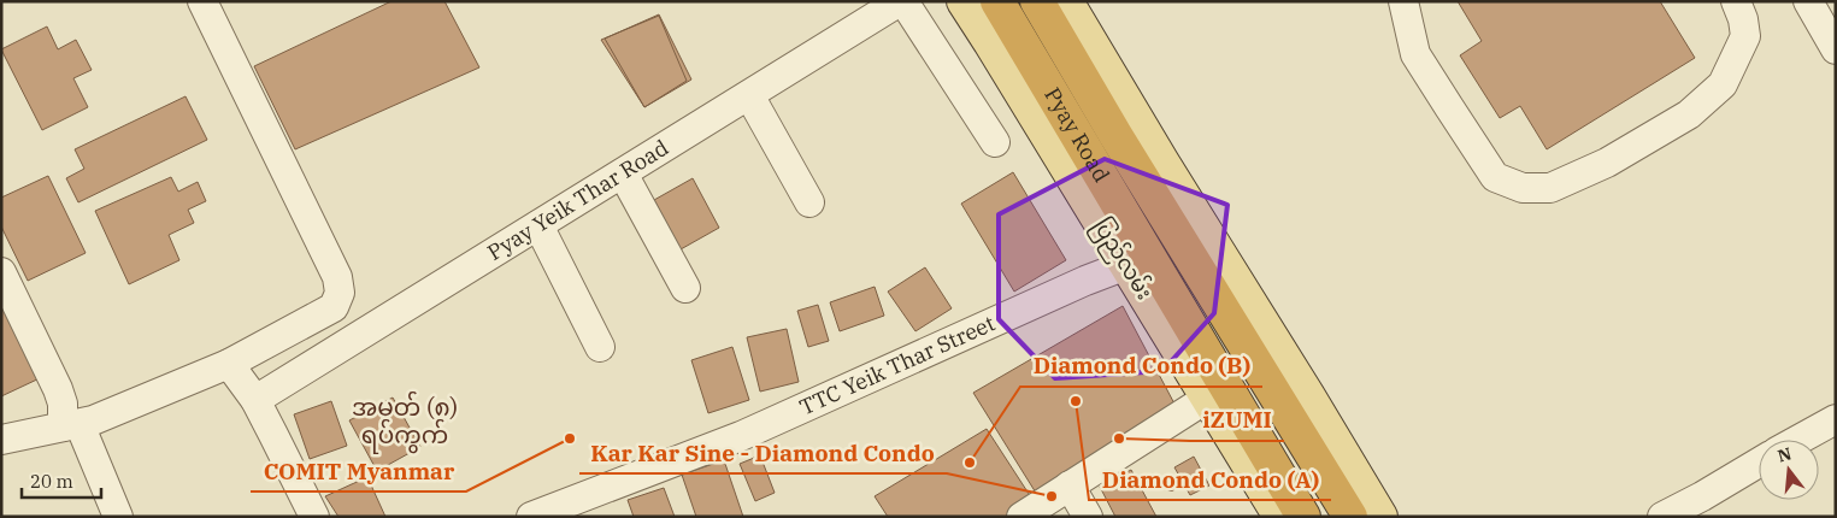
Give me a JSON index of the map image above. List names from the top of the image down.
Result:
{
  "streets": {
    "highway": ["Pyay Road"],
    "main road": ["ပြည်လမ်း"],
    "street": ["Pyay Yeik Thar Road", "TTC Yeik Thar Street"]
  },
  "crossings": [
    ["ပြည်လမ်း", "TTC Yeik Thar Street"]
  ],
  "districts": ["အမှတ် (၈) ရပ်ကွက်"],
  "places": [
    "Diamond Condo (A)",
    "COMIT Myanmar",
    "iZUMI",
    "Diamond Condo (B)",
    "Kar Kar Sine - Diamond Condo"
  ],
  "scale_bar": "20 m",
  "north": "top"
}
